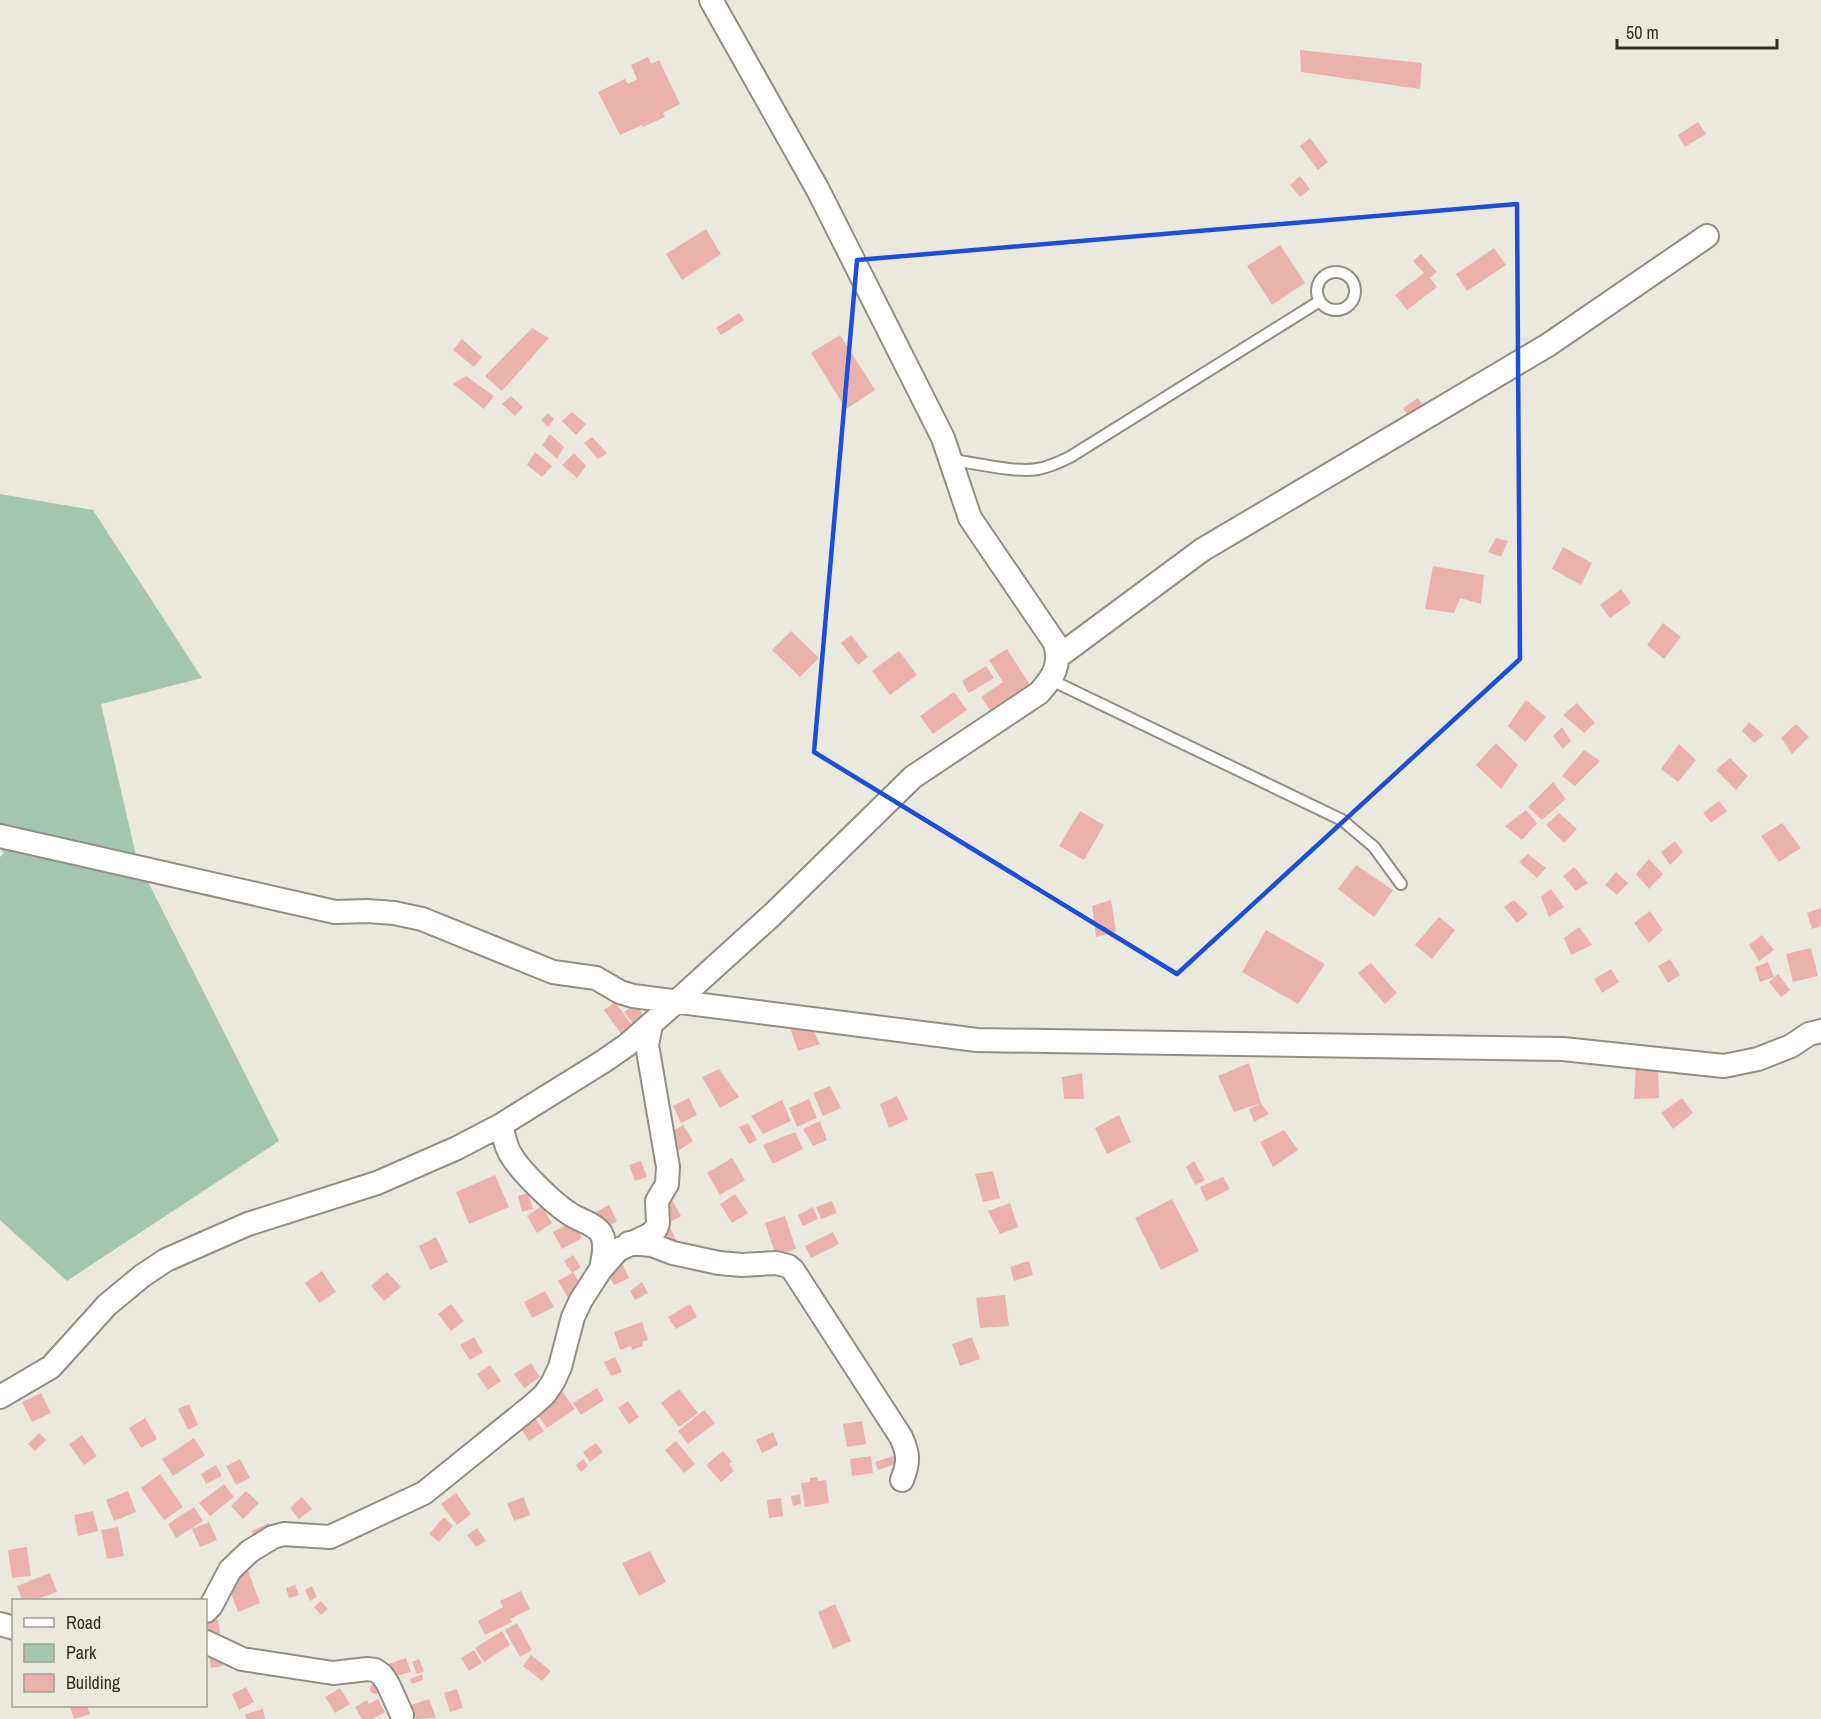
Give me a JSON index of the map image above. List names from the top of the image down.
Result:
{
  "legend": ["Road", "Park", "Building"],
  "scale_bar": "50 m"
}
